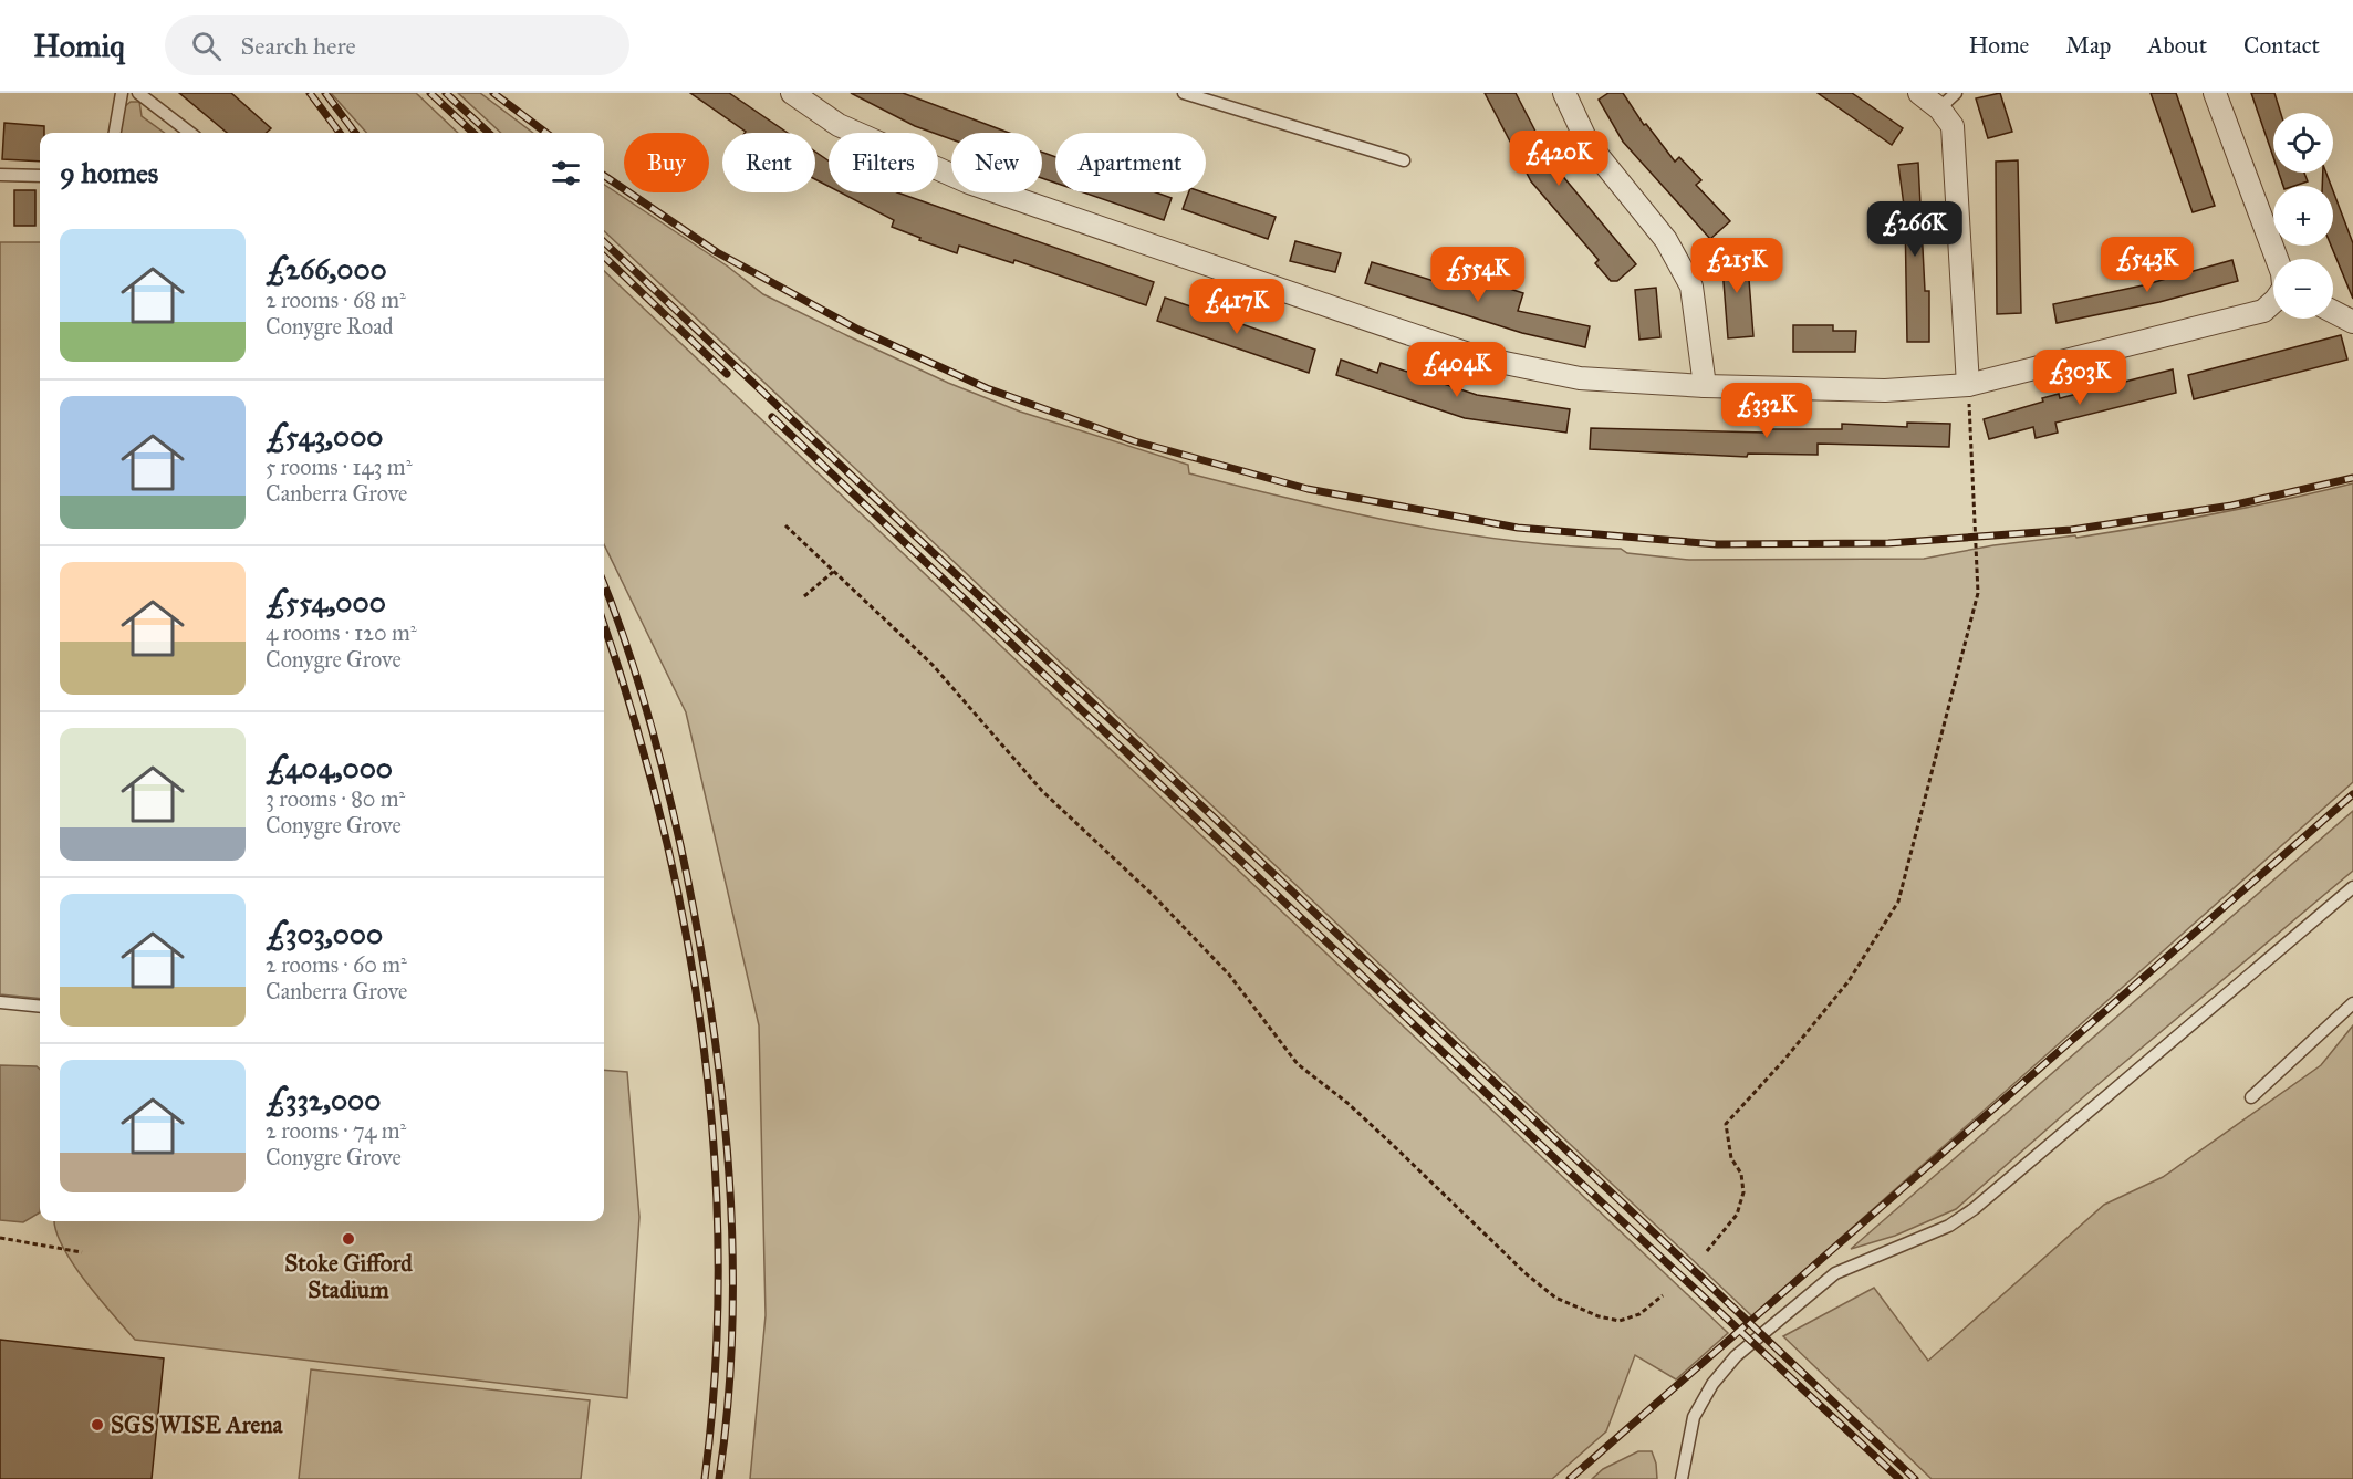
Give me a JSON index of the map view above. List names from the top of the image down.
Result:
{
  "places": ["Stoke Gifford Stadium", "SGS WISE Arena"],
  "page": {
    "header": "Homiq",
    "search": "Search here",
    "nav": [
      "Home",
      "Map",
      "About",
      "Contact"
    ],
    "map_buttons": ["+", "−"],
    "price": [
      "£420K",
      "£266K",
      "£543K",
      "£215K",
      "£554K",
      "£417K",
      "£404K",
      "£303K",
      "£332K"
    ],
    "chip": [
      "Buy",
      "Rent",
      "Filters",
      "New",
      "Apartment"
    ],
    "heading": "9 homes",
    "list": [
      {
        "name": "£266,000",
        "note": "2 rooms · 68 m² · Conygre Road"
      },
      {
        "name": "£543,000",
        "note": "5 rooms · 143 m² · Canberra Grove"
      },
      {
        "name": "£554,000",
        "note": "4 rooms · 120 m² · Conygre Grove"
      },
      {
        "name": "£404,000",
        "note": "3 rooms · 80 m² · Conygre Grove"
      },
      {
        "name": "£303,000",
        "note": "2 rooms · 60 m² · Canberra Grove"
      },
      {
        "name": "£332,000",
        "note": "2 rooms · 74 m² · Conygre Grove"
      }
    ]
  }
}
